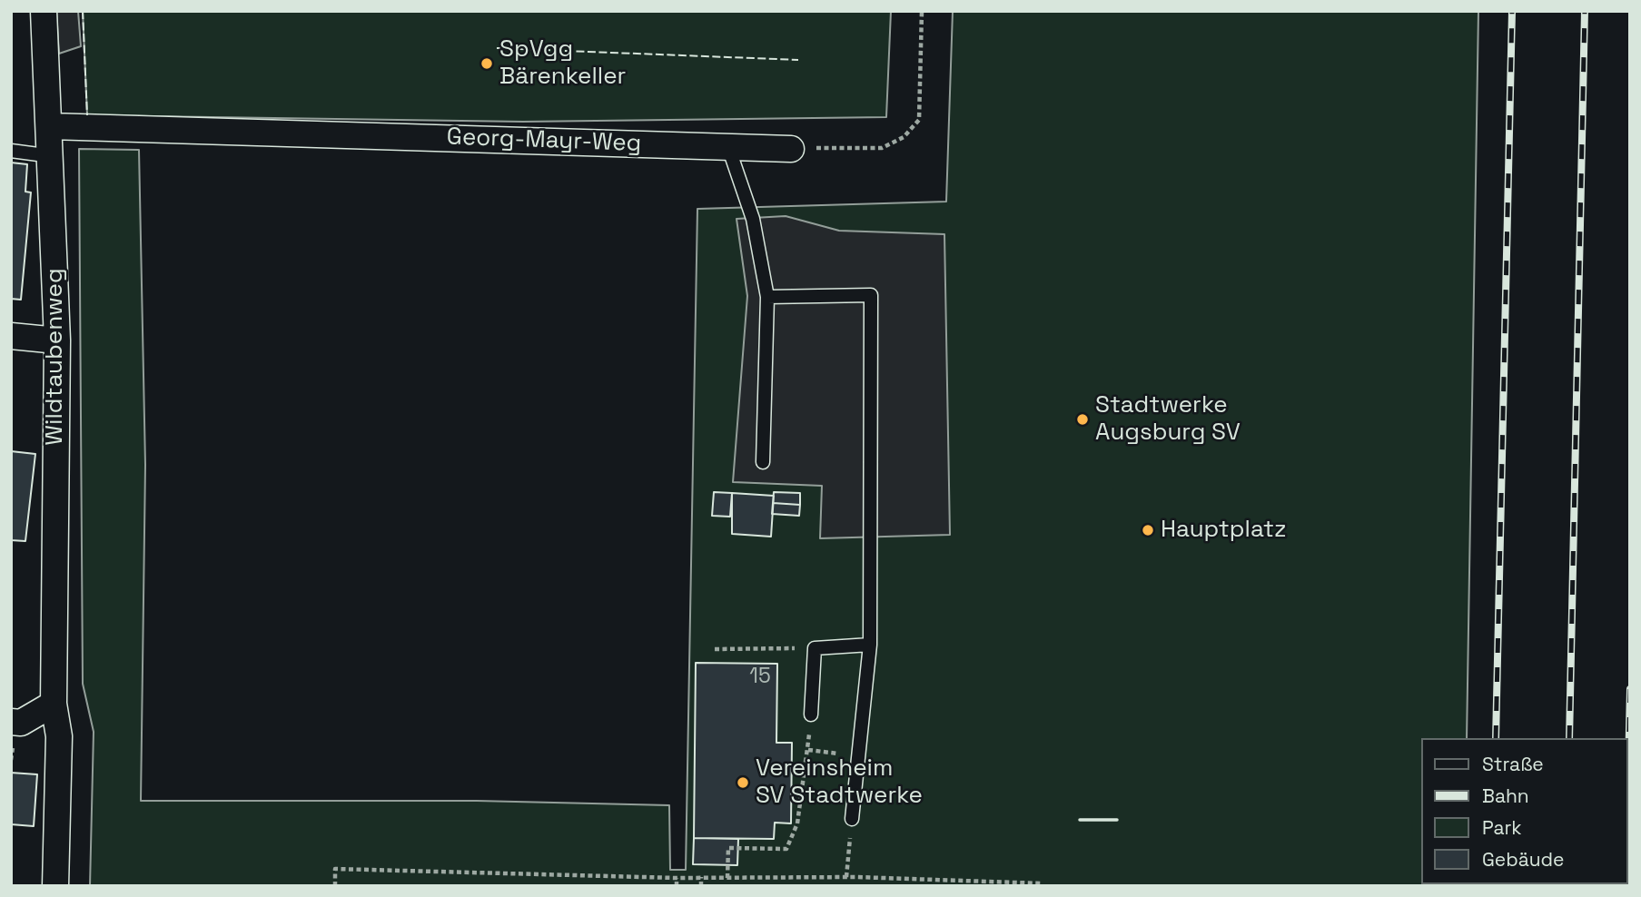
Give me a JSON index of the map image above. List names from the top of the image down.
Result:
{
  "streets": {
    "street": ["Georg-Mayr-Weg", "Wildtaubenweg"]
  },
  "crossings": [
    ["Georg-Mayr-Weg", "Wildtaubenweg"]
  ],
  "places": [
    "SpVgg Bärenkeller",
    "Stadtwerke Augsburg SV",
    "Hauptplatz",
    "Vereinsheim SV Stadtwerke"
  ],
  "house_numbers": ["15"],
  "legend": [
    "Straße",
    "Bahn",
    "Park",
    "Gebäude"
  ]
}
